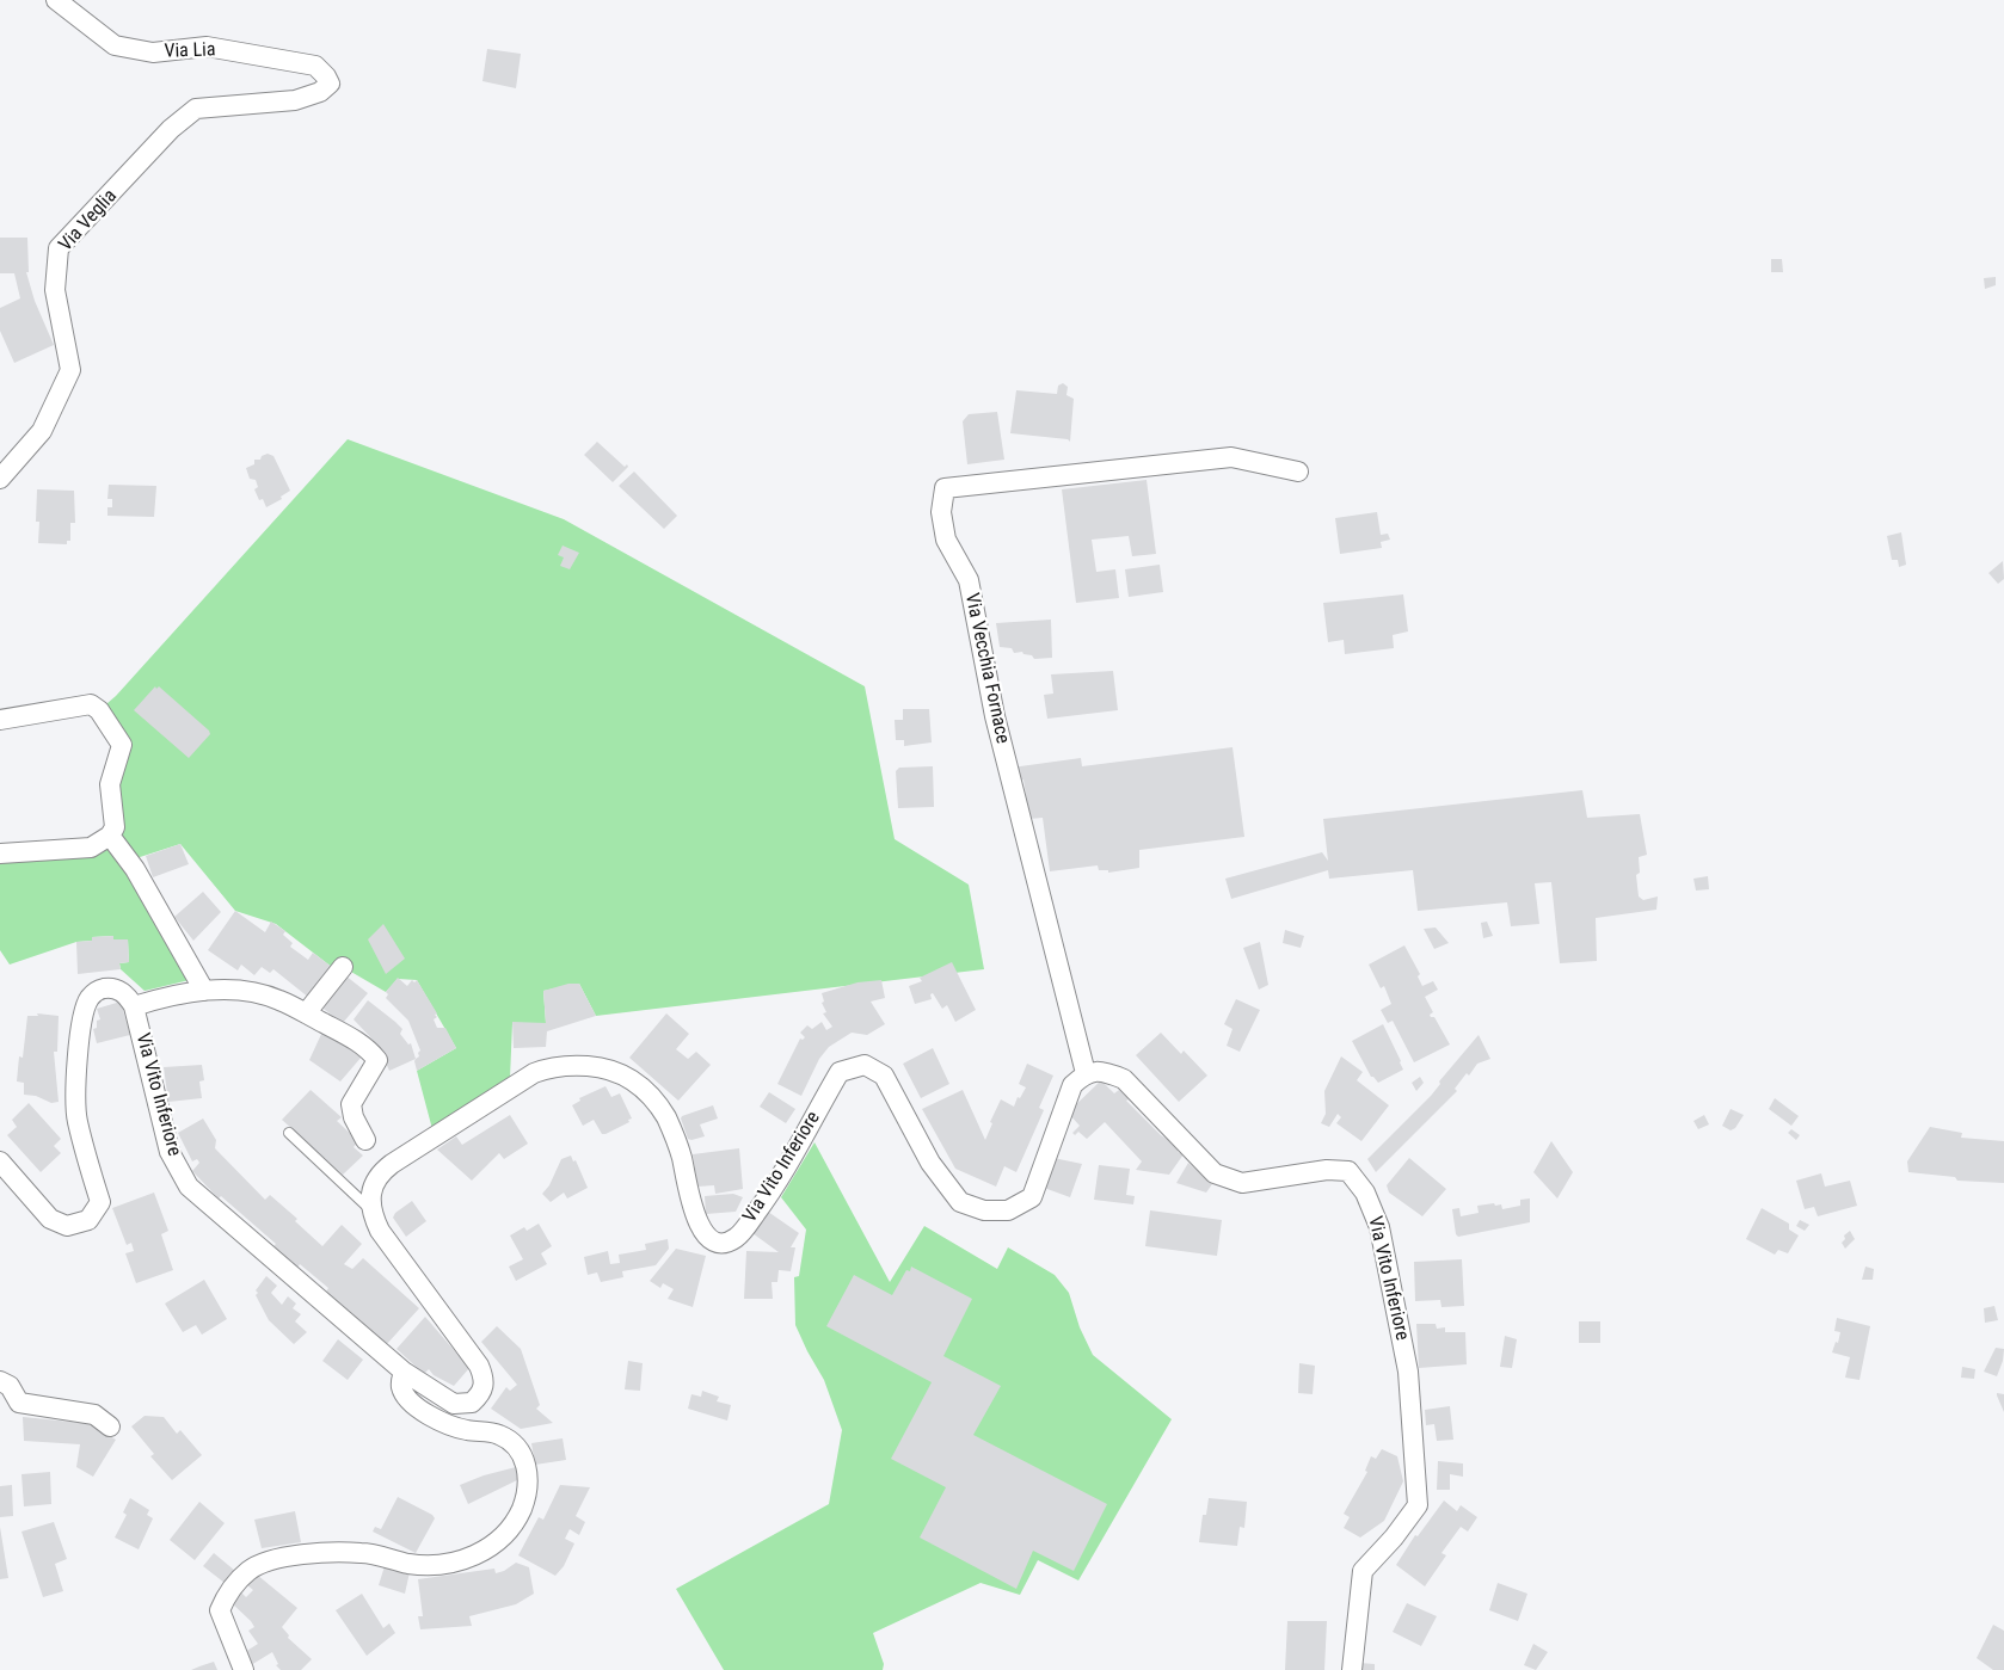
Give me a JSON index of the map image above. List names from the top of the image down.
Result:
{
  "streets": {
    "street": [
      "Via Lia",
      "Via Veglia",
      "Via Vecchia Fornace",
      "Via Vito Inferiore"
    ]
  },
  "crossings": [
    ["Via Lia", "Via Veglia"],
    ["Via Vecchia Fornace", "Via Vito Inferiore"]
  ]
}
